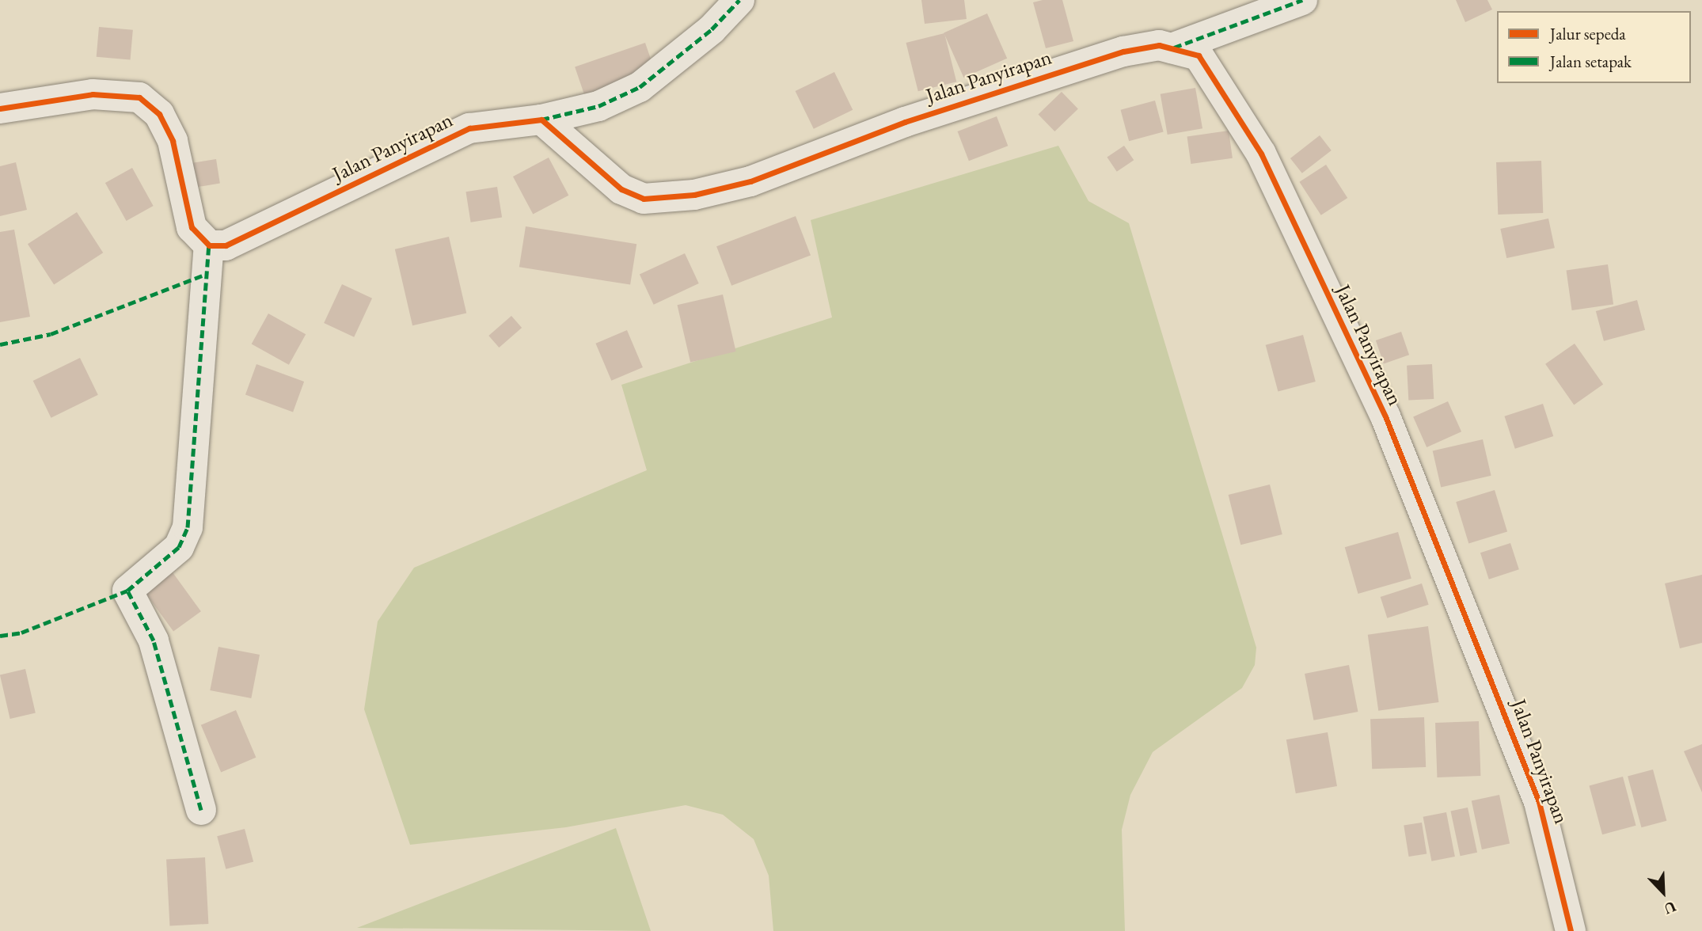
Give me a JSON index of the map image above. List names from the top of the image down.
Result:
{
  "streets": {
    "street": ["Jalan Panyirapan"]
  },
  "legend": ["Jalur sepeda", "Jalan setapak"],
  "north": "bottom right"
}
